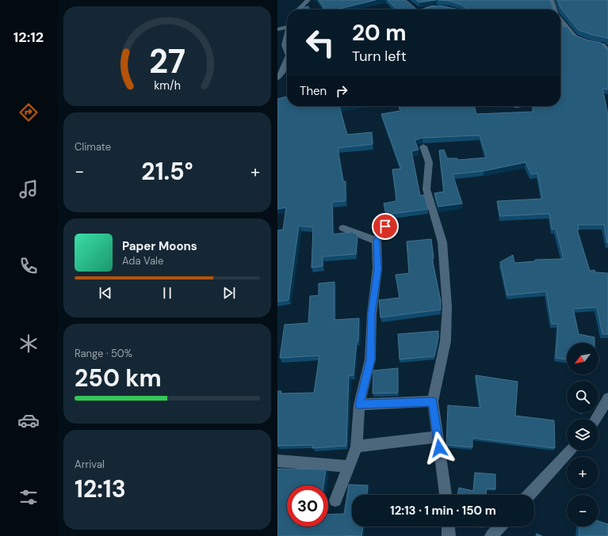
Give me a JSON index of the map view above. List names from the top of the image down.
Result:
{
  "north": "bottom left",
  "page": {
    "tabs": "12:12",
    "turn": ["20 m", "Turn left"],
    "then": "Then",
    "tile": [
      "Climate",
      ["Range · 50%", "250 km"],
      ["Arrival", "12:13"]
    ],
    "heat": ["−", "21.5°", "+"],
    "song": ["Paper Moons", "Ada Vale"],
    "map_buttons": ["+", "−"],
    "limit": "30",
    "trip": "12:13 · 1 min · 150 m",
    "gauge": ["27", "km/h"]
  }
}
